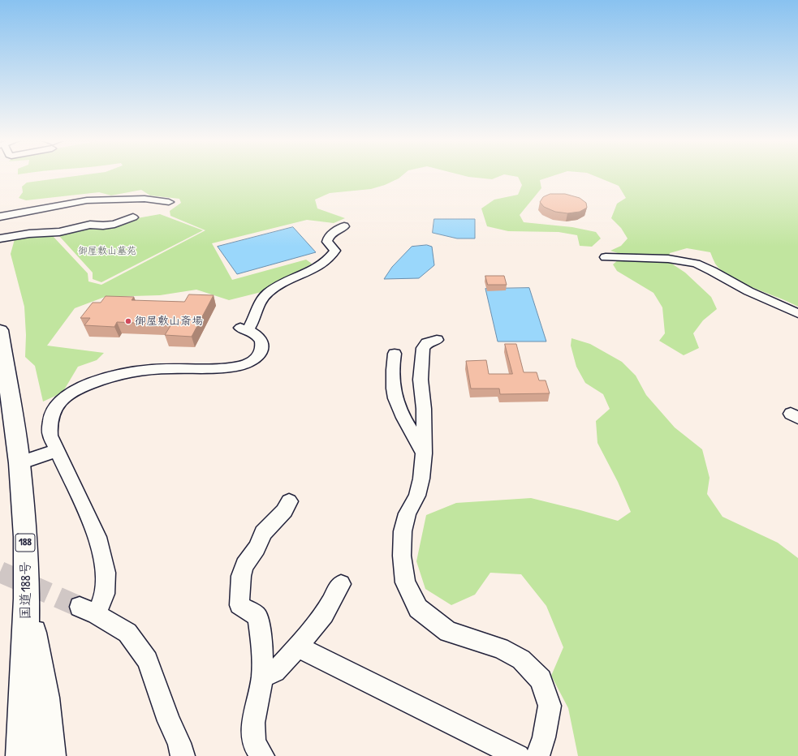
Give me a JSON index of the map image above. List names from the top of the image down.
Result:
{
  "streets": {
    "highway": ["188", "国道188号"]
  },
  "parks": ["御屋敷山墓苑"],
  "places": ["御屋敷山斎場"]
}
